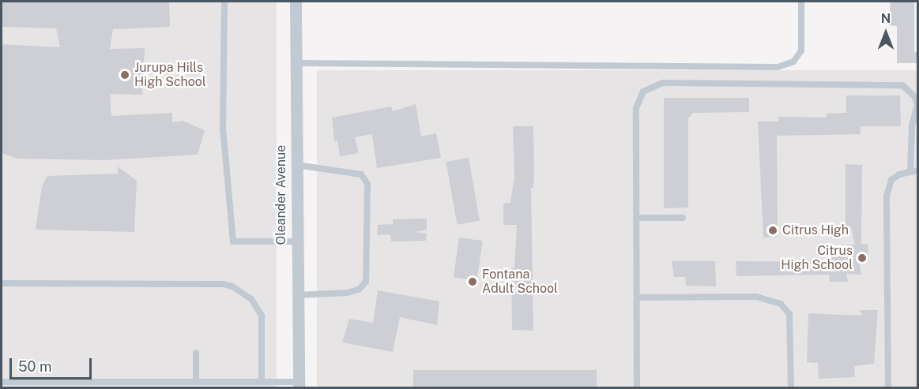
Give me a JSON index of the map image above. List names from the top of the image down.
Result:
{
  "streets": {
    "street": ["Oleander Avenue"]
  },
  "places": [
    "Jurupa Hills High School",
    "Citrus High",
    "Citrus High School",
    "Fontana Adult School"
  ],
  "scale_bar": "50 m",
  "north": "top"
}
